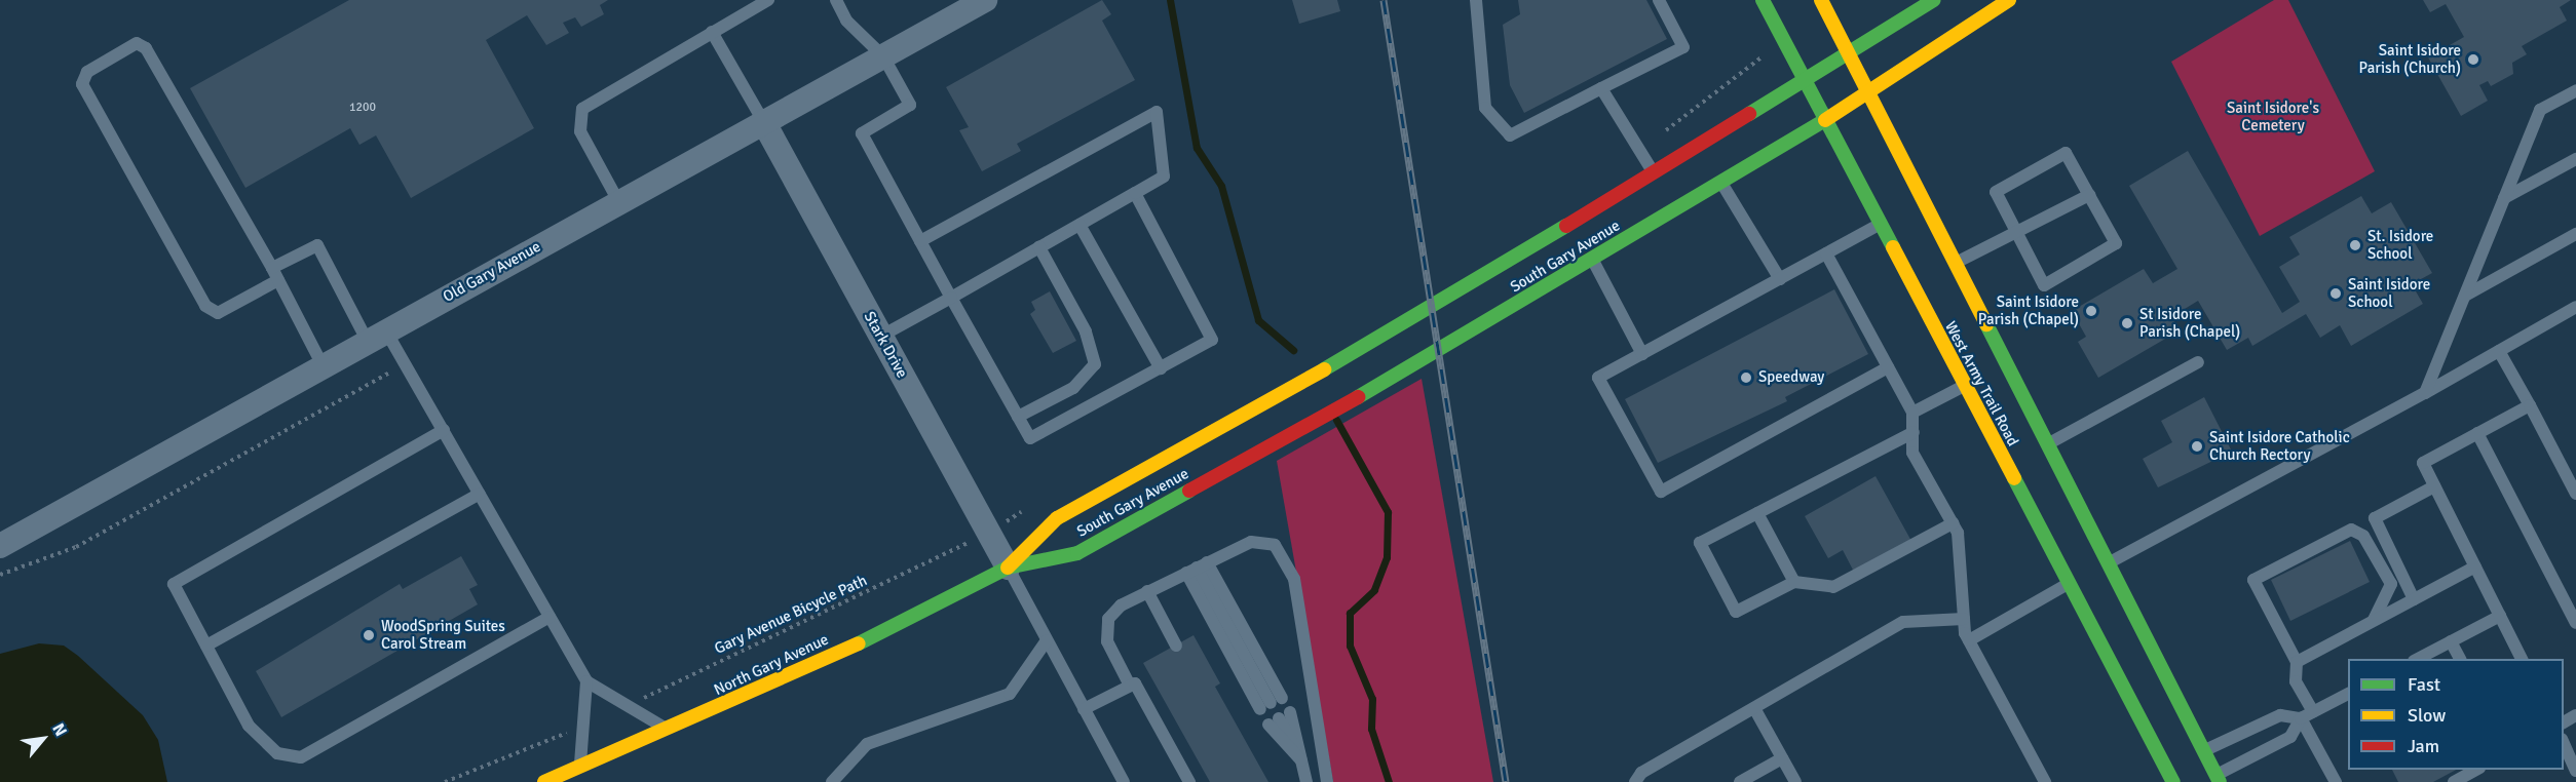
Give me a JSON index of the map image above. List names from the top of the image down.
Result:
{
  "streets": {
    "street": [
      "South Gary Avenue",
      "Old Gary Avenue",
      "Stark Drive",
      "West Army Trail Road",
      "North Gary Avenue"
    ],
    "path": ["Gary Avenue Bicycle Path"]
  },
  "crossings": [
    ["South Gary Avenue", "Stark Drive"],
    ["South Gary Avenue", "West Army Trail Road"],
    ["South Gary Avenue", "North Gary Avenue"],
    ["Old Gary Avenue", "Stark Drive"],
    ["Stark Drive", "North Gary Avenue"]
  ],
  "parks": ["Saint Isidore's Cemetery"],
  "places": [
    "Saint Isidore Parish (Church)",
    "St. Isidore School",
    "Saint Isidore School",
    "Saint Isidore Parish (Chapel)",
    "St Isidore Parish (Chapel)",
    "Speedway",
    "Saint Isidore Catholic Church Rectory",
    "WoodSpring Suites Carol Stream"
  ],
  "house_numbers": ["1200"],
  "legend": ["Fast", "Slow", "Jam"],
  "north": "top right"
}
